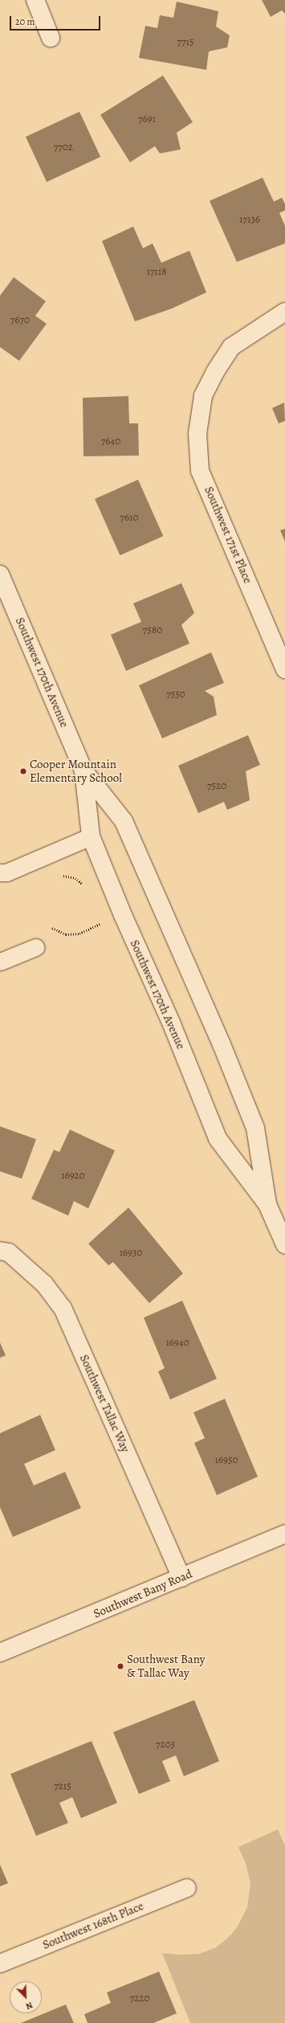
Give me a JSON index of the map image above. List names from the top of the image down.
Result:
{
  "streets": {
    "main road": [
      "Southwest 171st Place",
      "Southwest 170th Avenue",
      "Southwest Tallac Way",
      "Southwest Bany Road",
      "Southwest 168th Place"
    ]
  },
  "crossings": [
    ["Southwest Tallac Way", "Southwest Bany Road"]
  ],
  "places": ["Cooper Mountain Elementary School", "Southwest Bany & Tallac Way"],
  "house_numbers": [
    "7715",
    "7691",
    "7702",
    "17136",
    "17118",
    "7670",
    "7640",
    "7610",
    "7580",
    "7550",
    "7520",
    "16920",
    "16930",
    "16940",
    "16950",
    "7203",
    "7215",
    "7220"
  ],
  "scale_bar": "20 m",
  "north": "bottom right"
}
